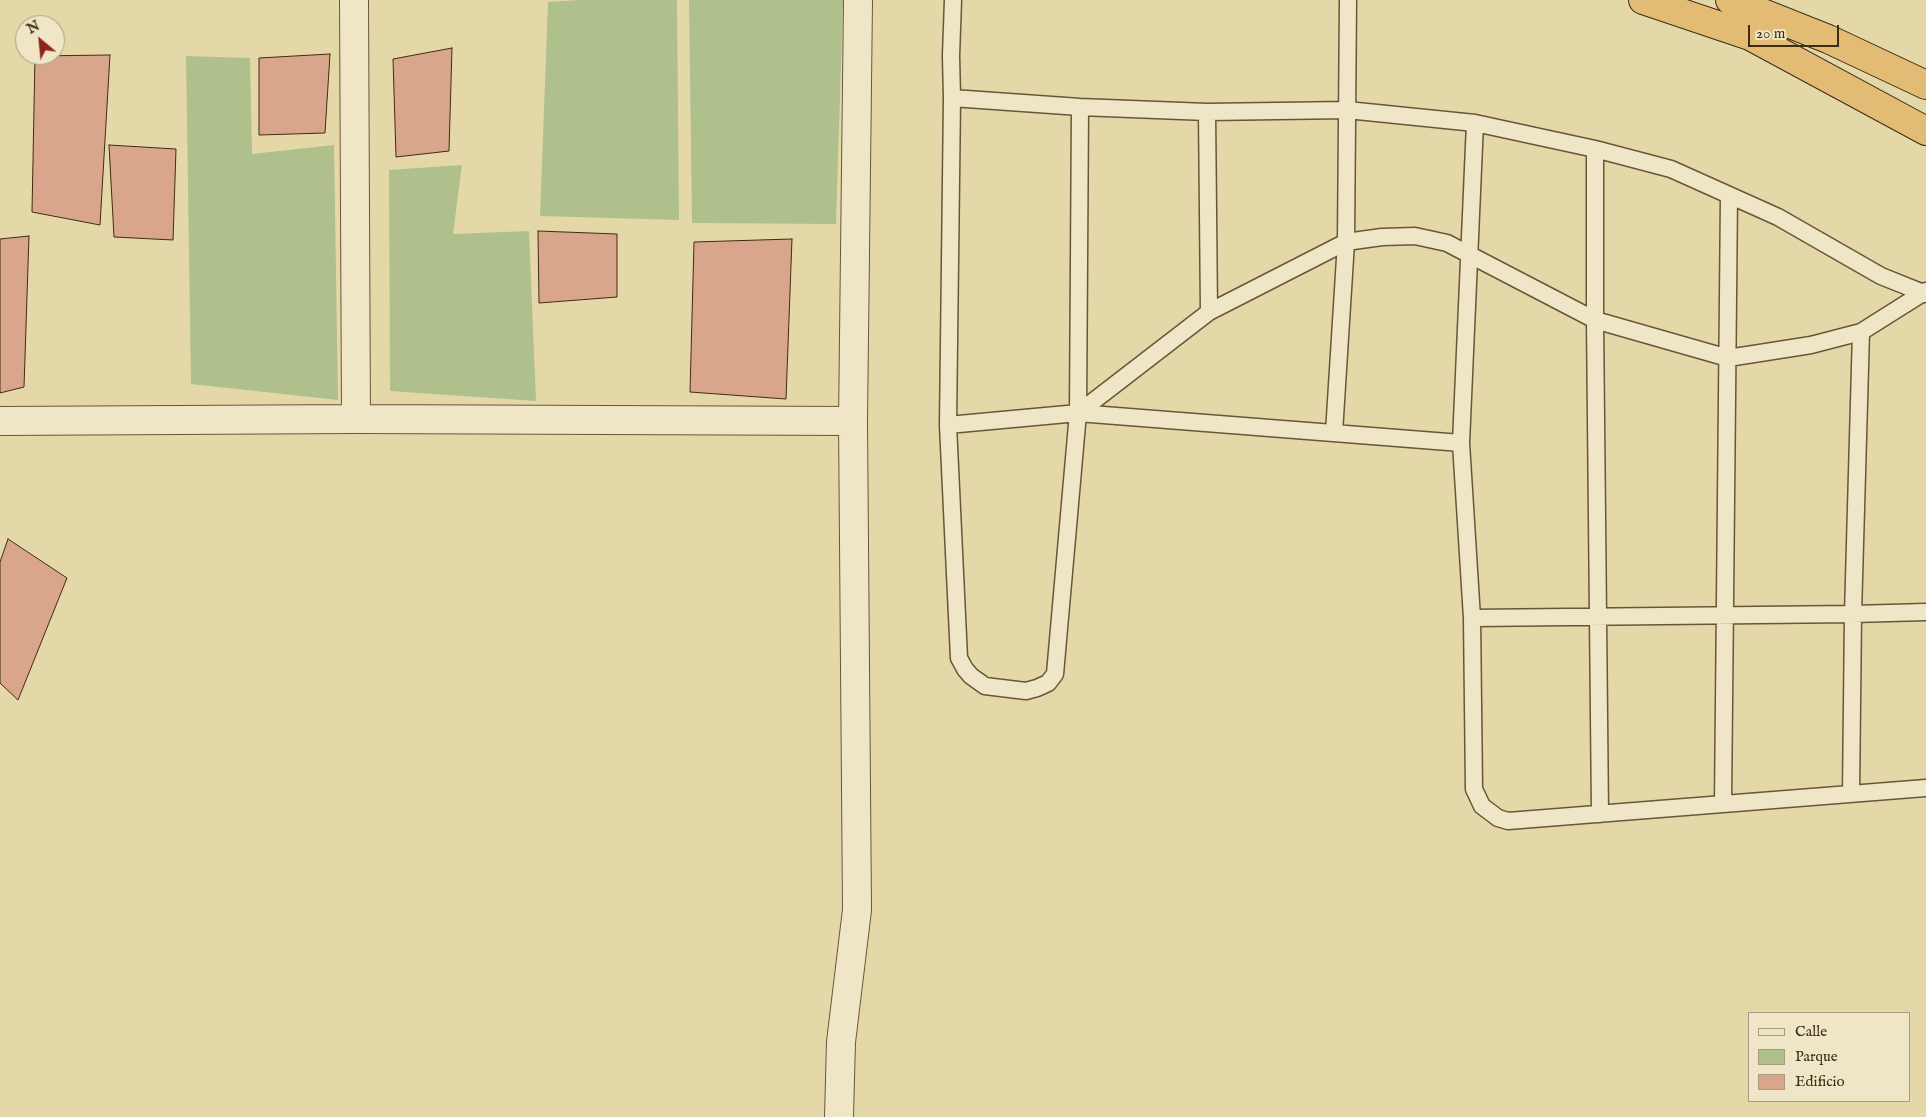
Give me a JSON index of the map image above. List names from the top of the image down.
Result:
{
  "legend": ["Calle", "Parque", "Edificio"],
  "scale_bar": "20 m",
  "north": "top left"
}
